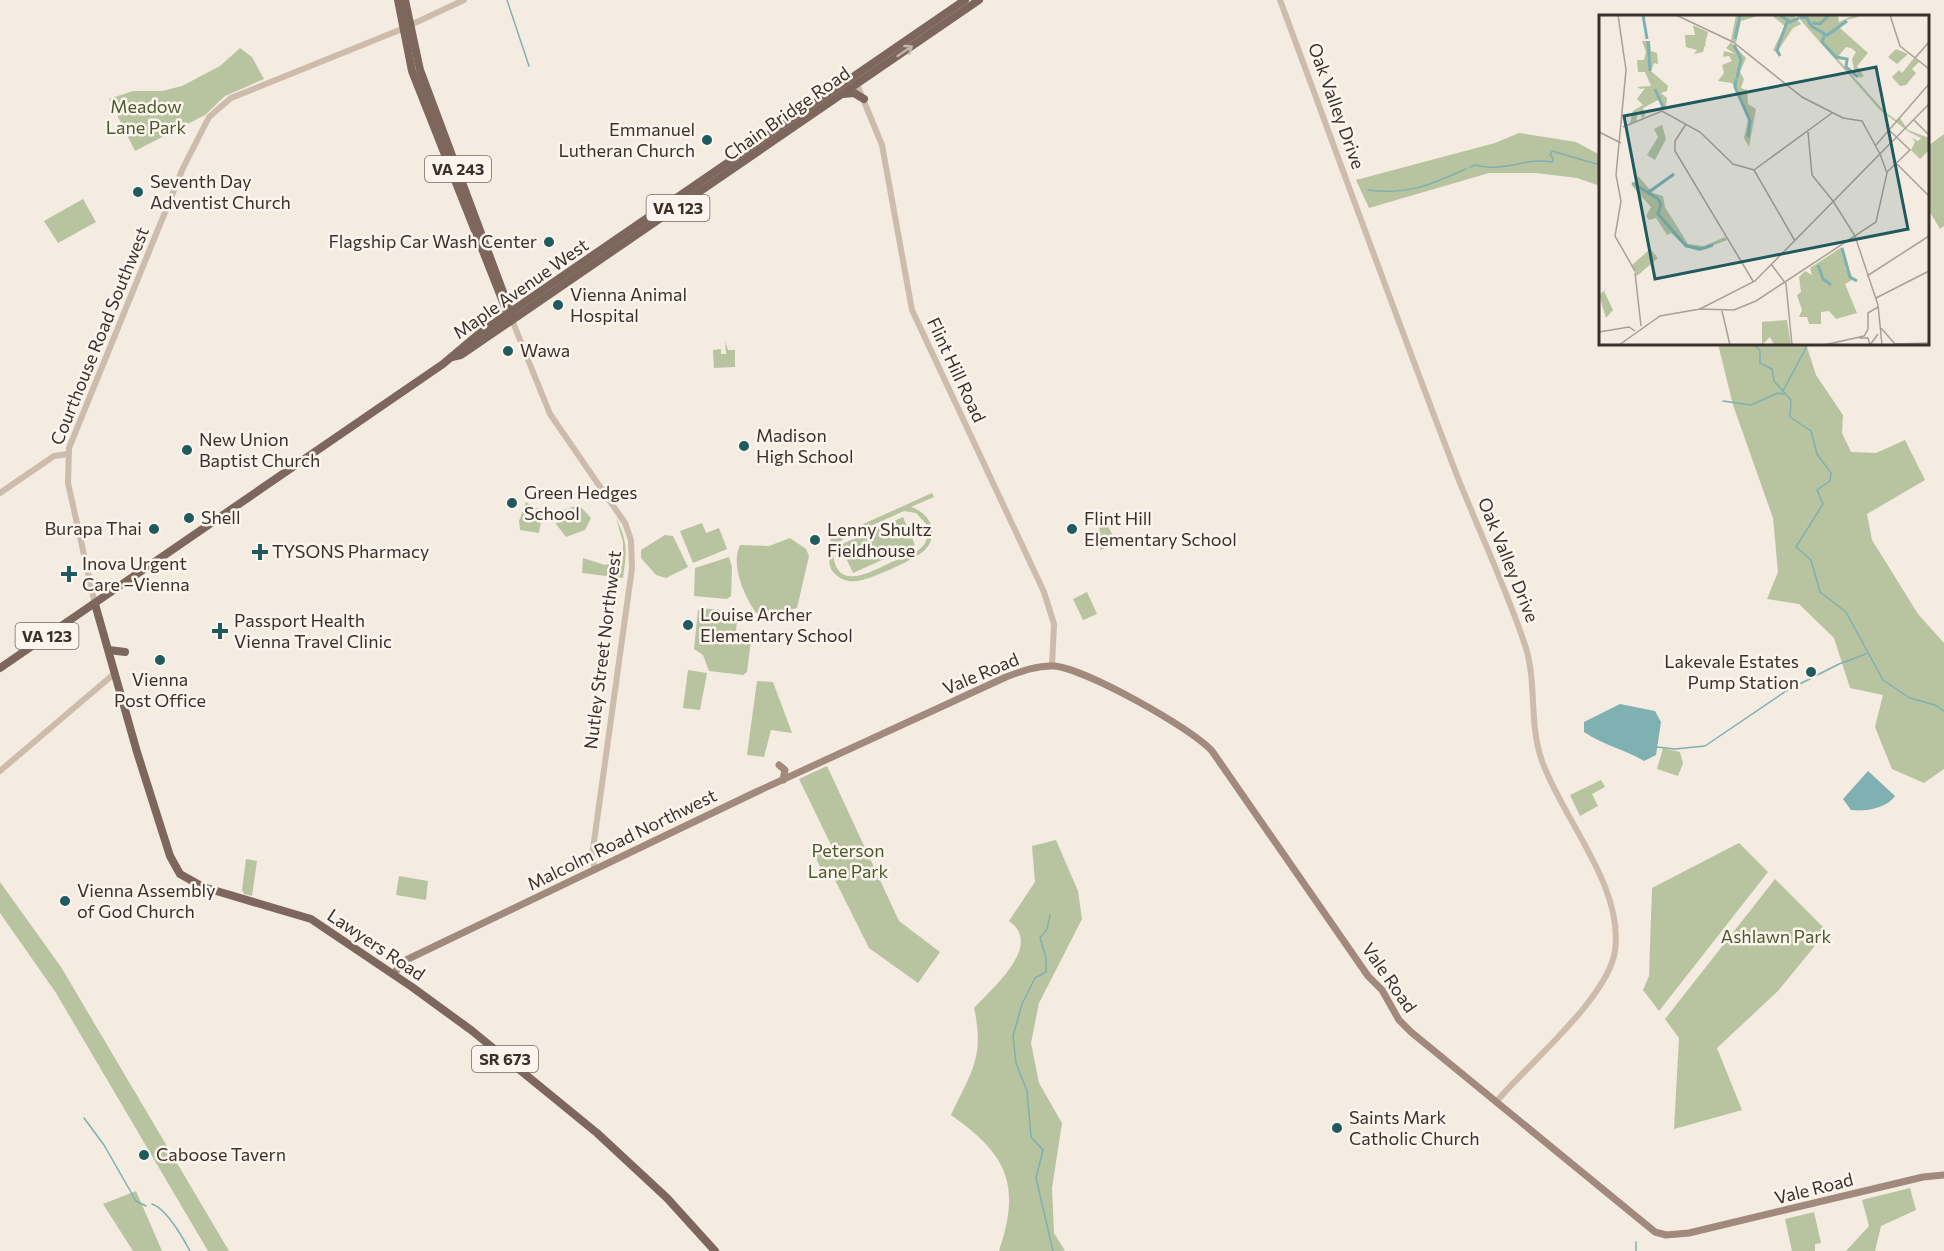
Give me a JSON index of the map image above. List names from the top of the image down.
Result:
{
  "streets": {
    "main road": [
      "Chain Bridge Road",
      "VA 243",
      "VA 123",
      "Maple Avenue West",
      "Vale Road",
      "Malcolm Road Northwest",
      "Lawyers Road",
      "SR 673"
    ],
    "street": [
      "Oak Valley Drive",
      "Courthouse Road Southwest",
      "Flint Hill Road",
      "Nutley Street Northwest"
    ]
  },
  "crossings": [
    ["Oak Valley Drive", "Vale Road"],
    ["Chain Bridge Road", "Maple Avenue West"],
    ["Chain Bridge Road", "Flint Hill Road"],
    ["VA 243", "Maple Avenue West"],
    ["VA 243", "Courthouse Road Southwest"],
    ["VA 243", "Nutley Street Northwest"],
    ["Maple Avenue West", "Courthouse Road Southwest"],
    ["Maple Avenue West", "Nutley Street Northwest"],
    ["Maple Avenue West", "Lawyers Road"],
    ["Courthouse Road Southwest", "Lawyers Road"],
    ["Flint Hill Road", "Vale Road"],
    ["Nutley Street Northwest", "Malcolm Road Northwest"],
    ["Vale Road", "Malcolm Road Northwest"],
    ["Malcolm Road Northwest", "Lawyers Road"]
  ],
  "parks": ["Meadow Lane Park", "Peterson Lane Park", "Ashlawn Park"],
  "places": {
    "other": [
      "Emmanuel Lutheran Church",
      "Seventh Day Adventist Church",
      "Flagship Car Wash Center",
      "Vienna Animal Hospital",
      "Wawa",
      "Madison High School",
      "New Union Baptist Church",
      "Green Hedges School",
      "Shell",
      "Burapa Thai",
      "Flint Hill Elementary School",
      "Lenny Shultz Fieldhouse",
      "Louise Archer Elementary School",
      "Vienna Post Office",
      "Lakevale Estates Pump Station",
      "Vienna Assembly of God Church",
      "Saints Mark Catholic Church",
      "Caboose Tavern"
    ],
    "health": ["TYSONS Pharmacy", "Inova Urgent Care –Vienna", "Passport Health Vienna Travel Clinic"]
  }
}
